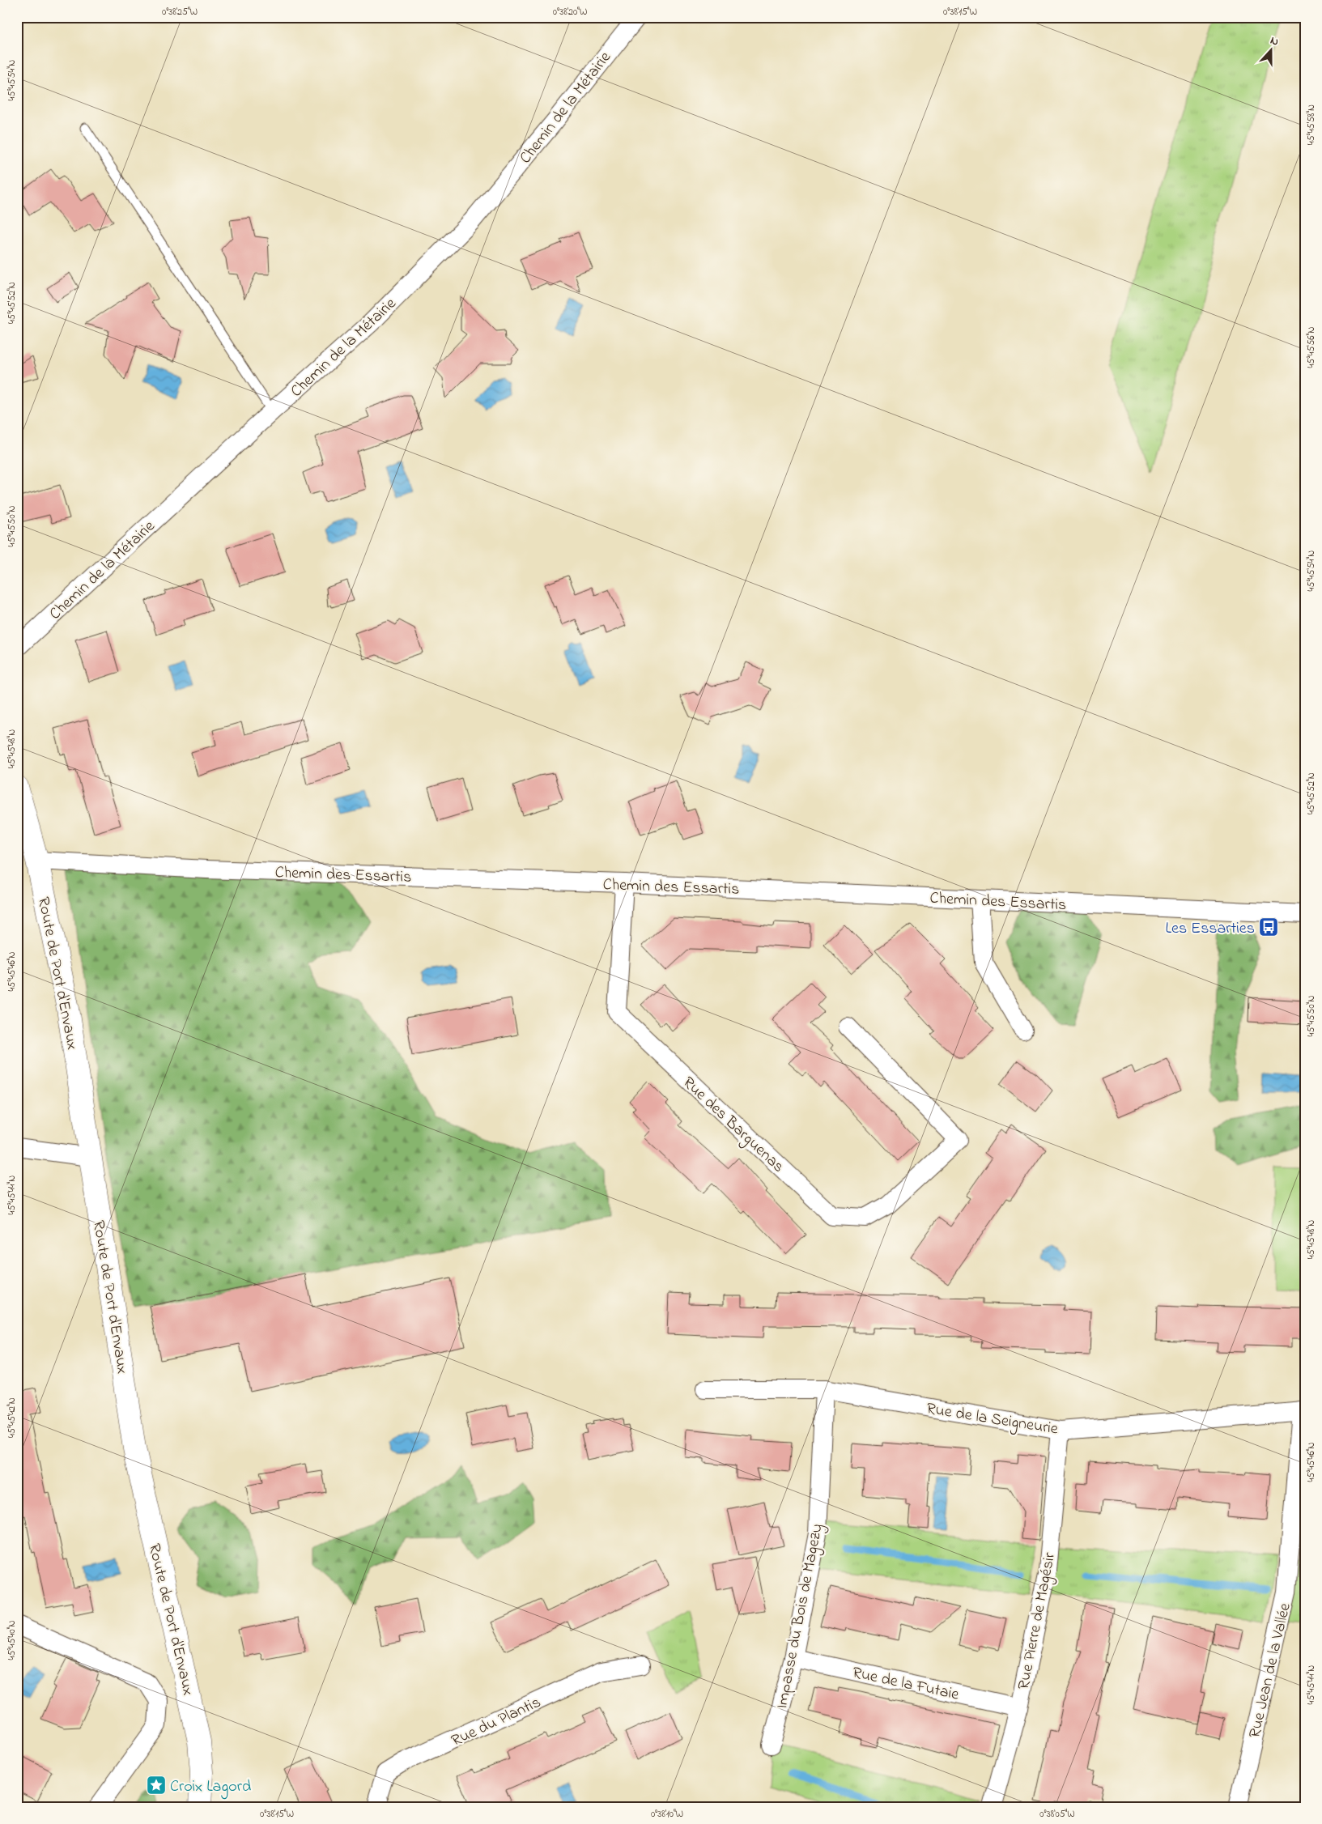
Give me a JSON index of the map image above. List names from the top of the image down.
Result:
{
  "streets": {
    "street": [
      "Chemin de la Métairie",
      "Chemin des Essartis",
      "Route de Port d'Envaux",
      "Rue des Barguenas",
      "Rue de la Seigneurie",
      "Impasse du Bois de Magezy",
      "Rue Pierre de Magésir",
      "Rue Jean de la Vallée",
      "Rue de la Futaie",
      "Rue du Plantis"
    ]
  },
  "crossings": [
    ["Chemin des Essartis", "Route de Port d'Envaux"],
    ["Chemin des Essartis", "Rue des Barguenas"],
    ["Rue de la Seigneurie", "Impasse du Bois de Magezy"],
    ["Rue de la Seigneurie", "Rue Pierre de Magésir"],
    ["Rue de la Seigneurie", "Rue Jean de la Vallée"],
    ["Impasse du Bois de Magezy", "Rue de la Futaie"],
    ["Rue Pierre de Magésir", "Rue de la Futaie"]
  ],
  "places": {
    "bus stop": ["Les Essarties"],
    "place": ["Croix Lagord"]
  },
  "north": "top",
  "coordinates": [
    "0°38'25\"W",
    "0°38'20\"W",
    "0°38'15\"W",
    "45°45'54\"N",
    "45°45'58\"N",
    "45°45'52\"N",
    "45°45'56\"N",
    "45°45'50\"N",
    "45°45'48\"N",
    "45°45'46\"N",
    "45°45'44\"N",
    "45°45'42\"N",
    "45°45'40\"N",
    "0°38'10\"W",
    "0°38'05\"W"
  ]
}
